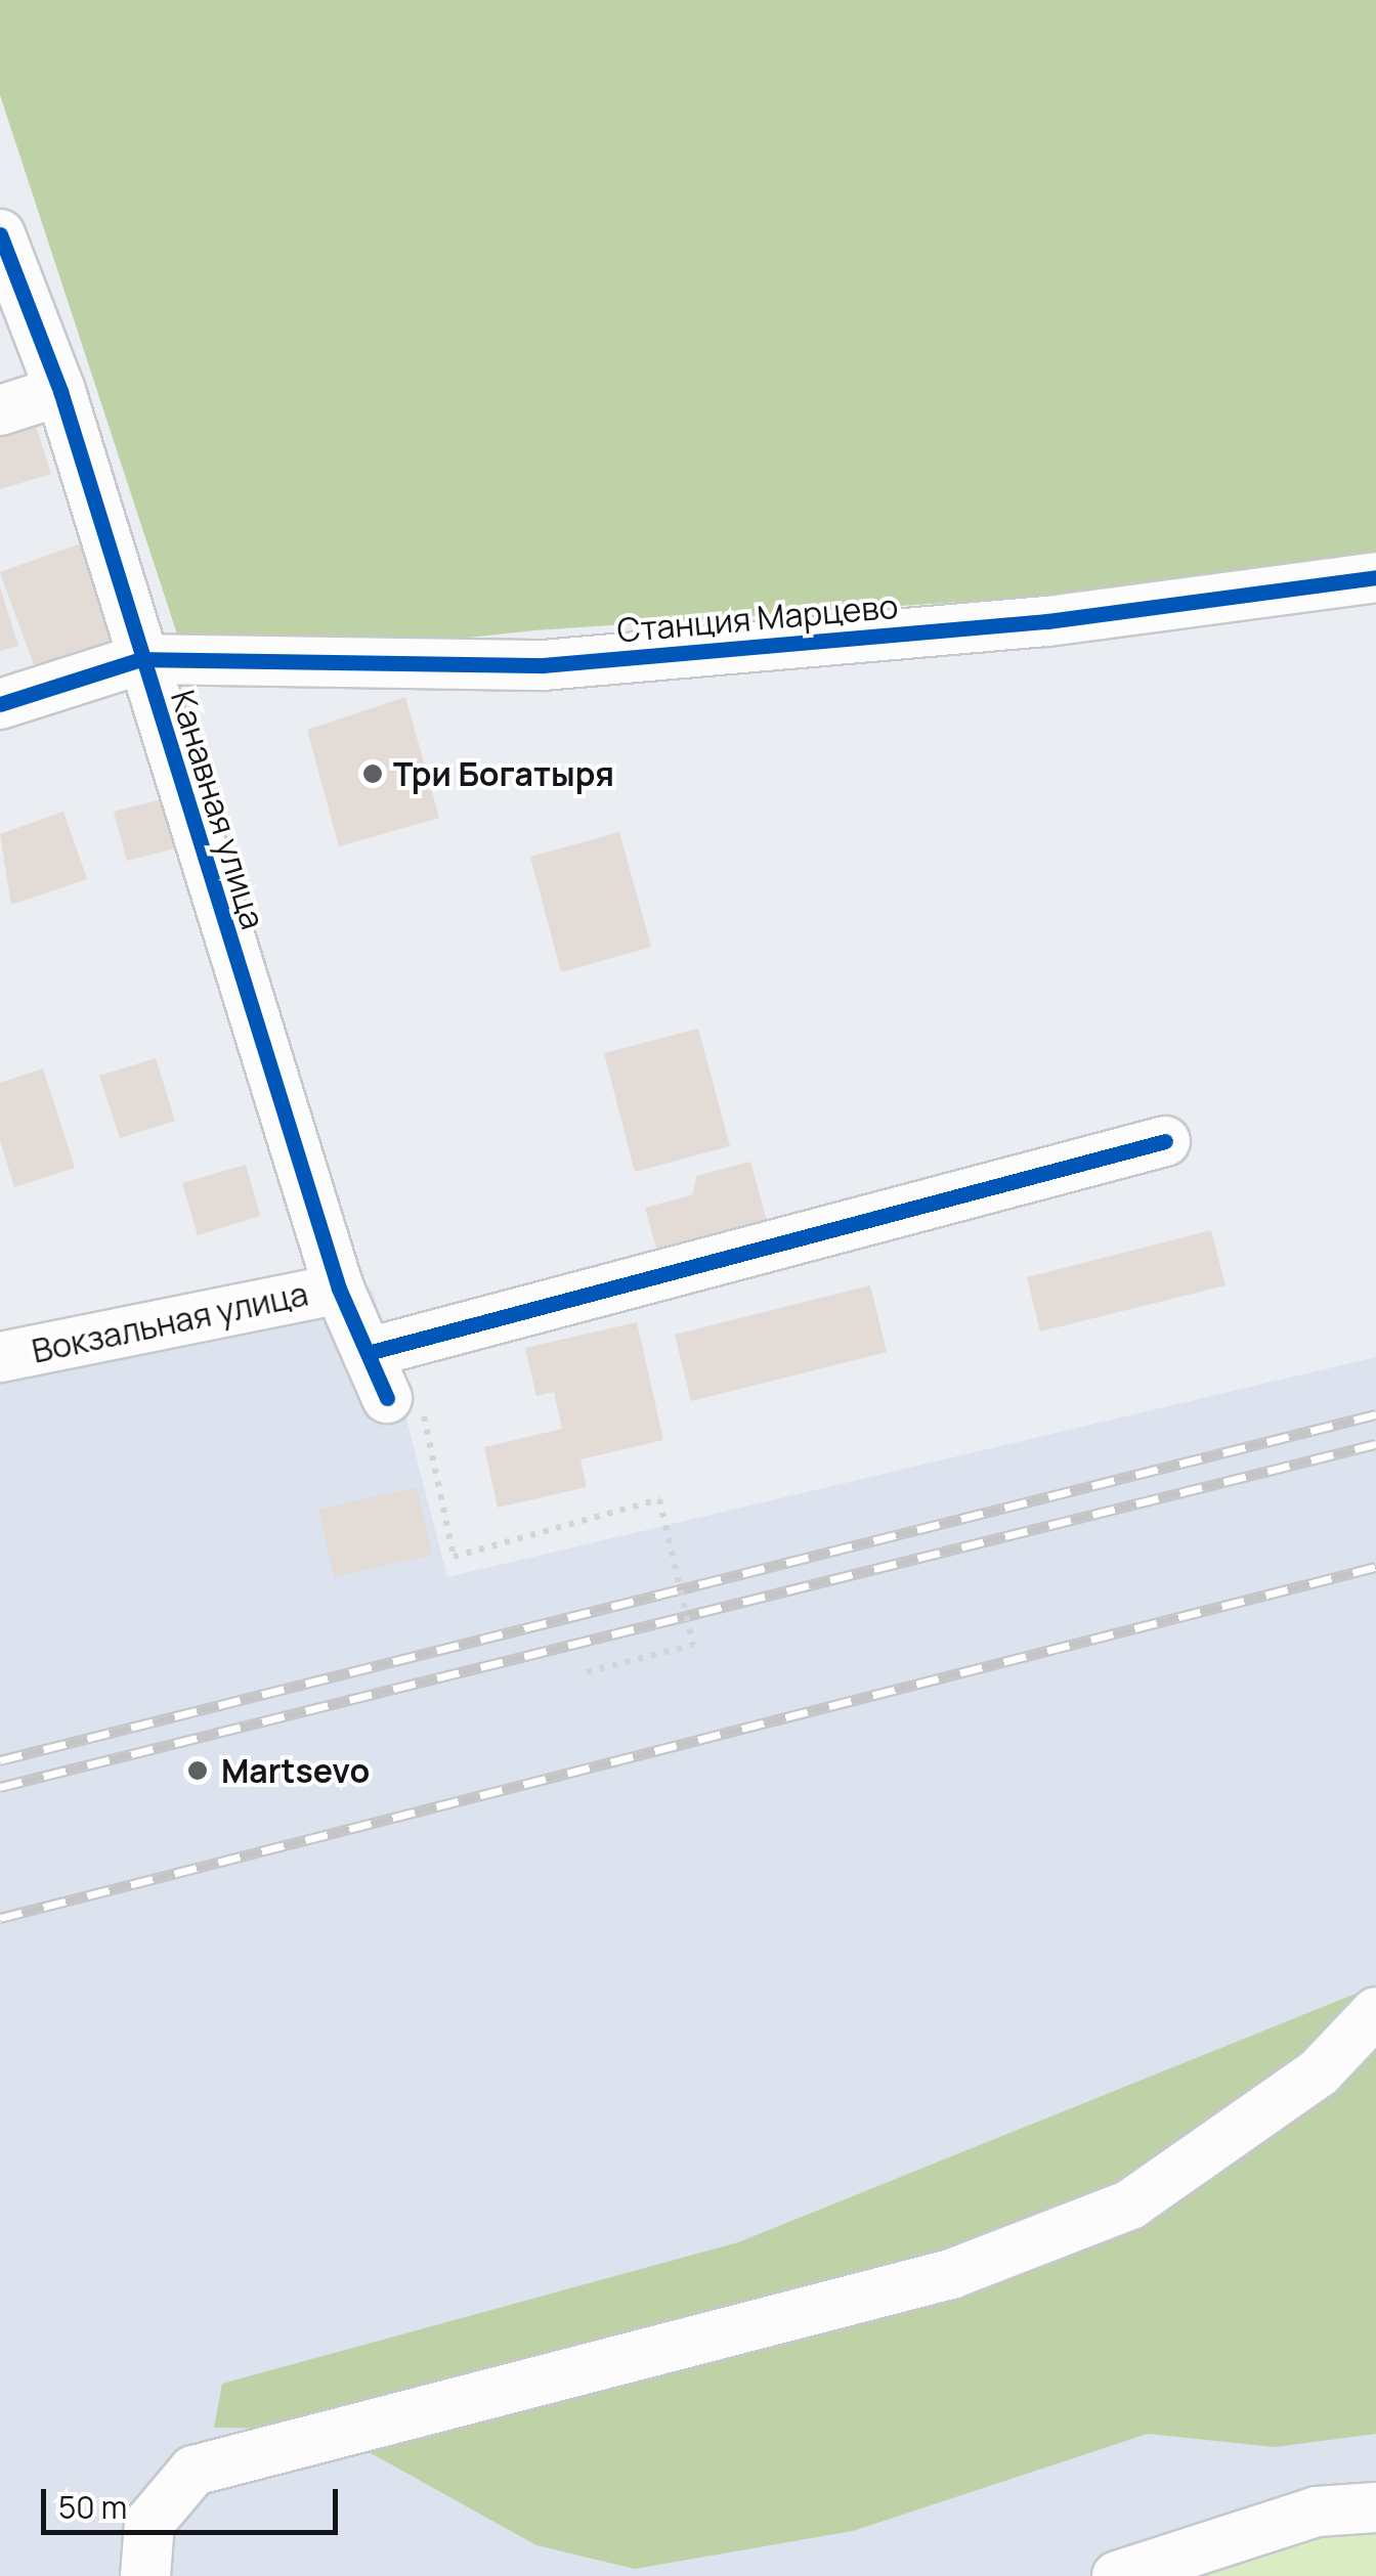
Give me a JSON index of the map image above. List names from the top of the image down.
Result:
{
  "streets": {
    "street": ["Станция Марцево", "Канавная улица", "Вокзальная улица"]
  },
  "crossings": [
    ["Станция Марцево", "Канавная улица"],
    ["Канавная улица", "Вокзальная улица"]
  ],
  "places": ["Три Богатыря", "Martsevo"],
  "scale_bar": "50 m"
}
